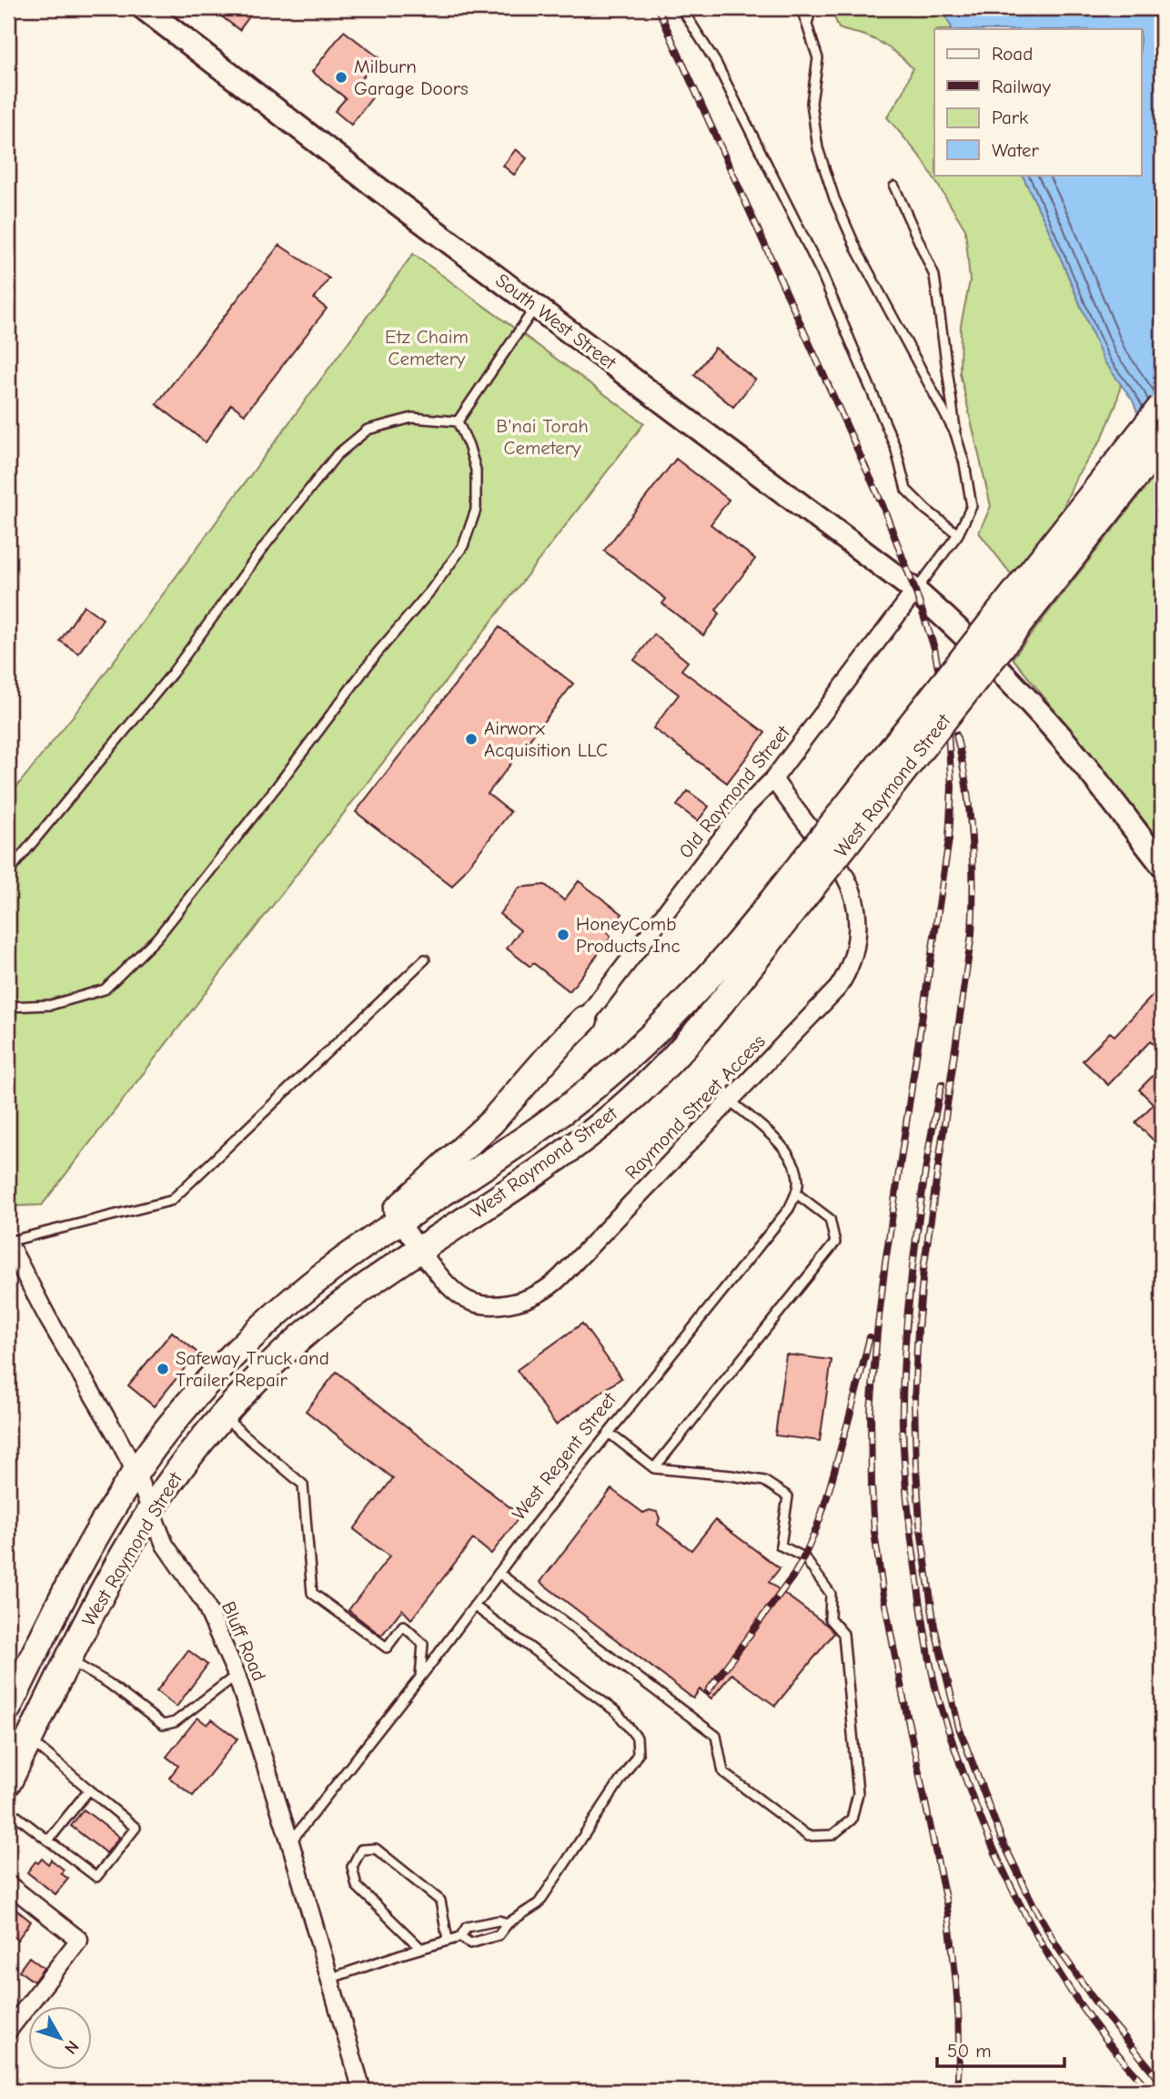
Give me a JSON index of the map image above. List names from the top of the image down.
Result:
{
  "streets": {
    "main road": ["South West Street", "West Raymond Street"],
    "street": ["Old Raymond Street", "Raymond Street Access", "Bluff Road"],
    "lane": ["West Regent Street"]
  },
  "crossings": [
    ["South West Street", "Old Raymond Street"],
    ["West Raymond Street", "Raymond Street Access"],
    ["West Raymond Street", "Bluff Road"],
    ["Old Raymond Street", "Raymond Street Access"],
    ["West Regent Street", "Bluff Road"]
  ],
  "parks": ["Etz Chaim Cemetery", "B'nai Torah Cemetery"],
  "places": [
    "Milburn Garage Doors",
    "Airworx Acquisition LLC",
    "HoneyComb Products Inc",
    "Safeway Truck and Trailer Repair"
  ],
  "legend": [
    "Road",
    "Railway",
    "Park",
    "Water"
  ],
  "scale_bar": "50 m",
  "north": "bottom right"
}
